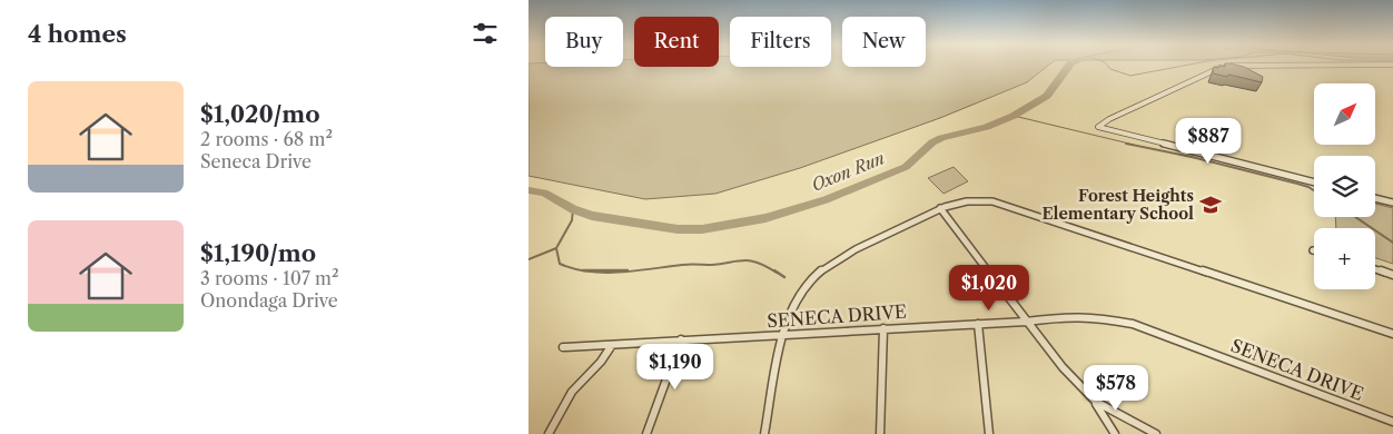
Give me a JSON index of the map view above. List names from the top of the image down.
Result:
{
  "streets": {
    "street": ["SENECA DRIVE"]
  },
  "water": ["Oxon Run"],
  "places": {
    "school or university": ["Forest Heights Elementary School"]
  },
  "north": "top right",
  "page": {
    "heading": "4 homes",
    "chip": [
      "Buy",
      "Rent",
      "Filters",
      "New"
    ],
    "list": [
      {
        "name": "$1,020/mo",
        "note": "2 rooms · 68 m² · Seneca Drive"
      },
      {
        "name": "$1,190/mo",
        "note": "3 rooms · 107 m² · Onondaga Drive"
      }
    ],
    "map_buttons": "+",
    "price": [
      "$887",
      "$1,020",
      "$1,190",
      "$578"
    ]
  }
}
